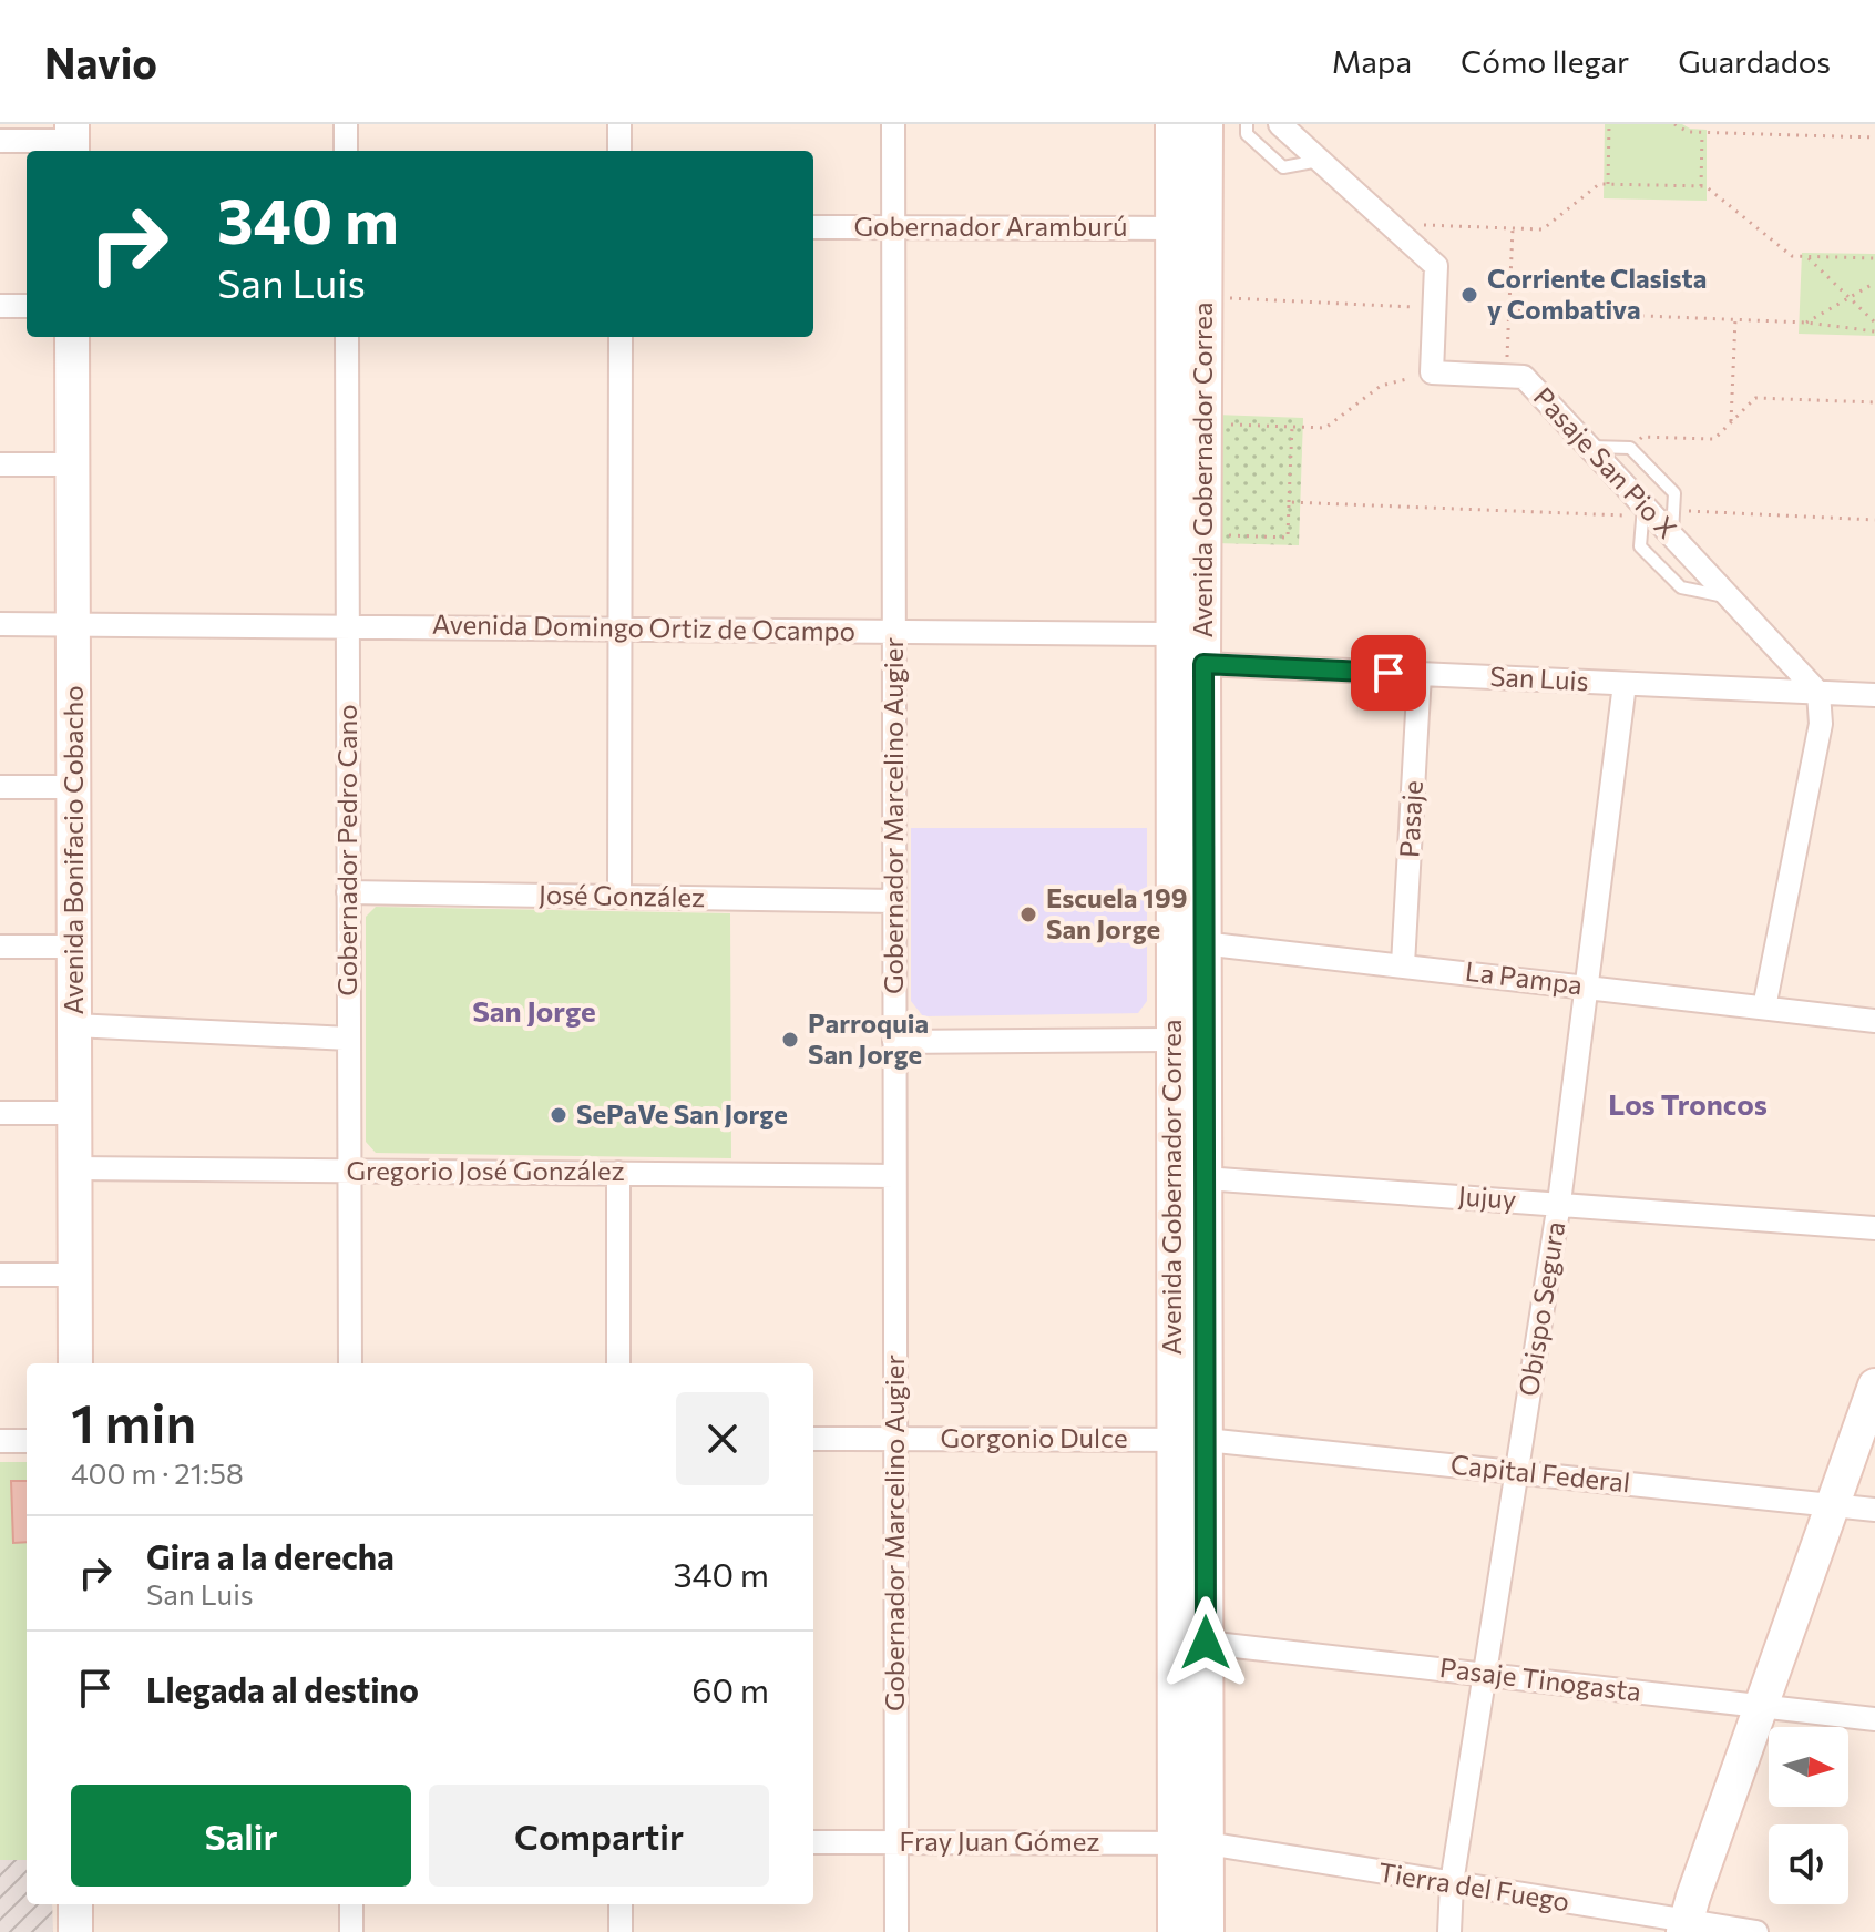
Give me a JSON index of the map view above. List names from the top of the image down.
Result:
{
  "streets": {
    "main road": ["Avenida Gobernador Correa", "Avenida Bonifacio Cobacho"],
    "street": [
      "Gobernador Aramburú",
      "Pasaje San Pio X",
      "Avenida Domingo Ortiz de Ocampo",
      "San Luis",
      "Gobernador Marcelino Augier",
      "Pasaje",
      "Gobernador Pedro Cano",
      "José González",
      "La Pampa",
      "Gregorio José González",
      "Jujuy",
      "Obispo Segura",
      "Gorgonio Dulce",
      "Capital Federal",
      "Pasaje Tinogasta",
      "Fray Juan Gómez",
      "Tierra del Fuego"
    ]
  },
  "crossings": [
    ["Gobernador Aramburú", "Avenida Gobernador Correa"],
    ["Gobernador Aramburú", "Gobernador Marcelino Augier"],
    ["Pasaje San Pio X", "San Luis"],
    ["Avenida Gobernador Correa", "Avenida Domingo Ortiz de Ocampo"],
    ["Avenida Gobernador Correa", "San Luis"],
    ["Avenida Gobernador Correa", "La Pampa"],
    ["Avenida Gobernador Correa", "Jujuy"],
    ["Avenida Gobernador Correa", "Gorgonio Dulce"],
    ["Avenida Gobernador Correa", "Capital Federal"],
    ["Avenida Gobernador Correa", "Pasaje Tinogasta"],
    ["Avenida Gobernador Correa", "Fray Juan Gómez"],
    ["Avenida Gobernador Correa", "Tierra del Fuego"],
    ["Avenida Domingo Ortiz de Ocampo", "Gobernador Marcelino Augier"],
    ["Avenida Domingo Ortiz de Ocampo", "Avenida Bonifacio Cobacho"],
    ["Avenida Domingo Ortiz de Ocampo", "Gobernador Pedro Cano"],
    ["San Luis", "Pasaje"],
    ["San Luis", "Obispo Segura"],
    ["Gobernador Marcelino Augier", "José González"],
    ["Gobernador Marcelino Augier", "Gregorio José González"],
    ["Gobernador Marcelino Augier", "Gorgonio Dulce"],
    ["Gobernador Marcelino Augier", "Fray Juan Gómez"],
    ["Pasaje", "La Pampa"],
    ["Avenida Bonifacio Cobacho", "Gregorio José González"],
    ["Gobernador Pedro Cano", "José González"],
    ["Gobernador Pedro Cano", "Gregorio José González"],
    ["La Pampa", "Obispo Segura"],
    ["Jujuy", "Obispo Segura"],
    ["Obispo Segura", "Capital Federal"],
    ["Obispo Segura", "Pasaje Tinogasta"],
    ["Obispo Segura", "Tierra del Fuego"],
    ["Gorgonio Dulce", "Capital Federal"],
    ["Fray Juan Gómez", "Tierra del Fuego"]
  ],
  "districts": ["San Jorge", "Los Troncos"],
  "places": [
    "Corriente Clasista y Combativa",
    "Escuela 199 San Jorge",
    "Parroquia San Jorge",
    "SePaVe San Jorge"
  ],
  "north": "right",
  "page": {
    "header": "Navio",
    "nav": ["Mapa", "Cómo llegar", "Guardados"],
    "turn": ["340 m", "San Luis"],
    "heading": ["1 min", "400 m · 21:58"],
    "list": [
      {
        "name": "Gira a la derecha",
        "note": "San Luis",
        "value": "340 m"
      },
      {
        "name": "Llegada al destino",
        "value": "60 m"
      }
    ],
    "buttons": ["Salir", "Compartir"]
  }
}
